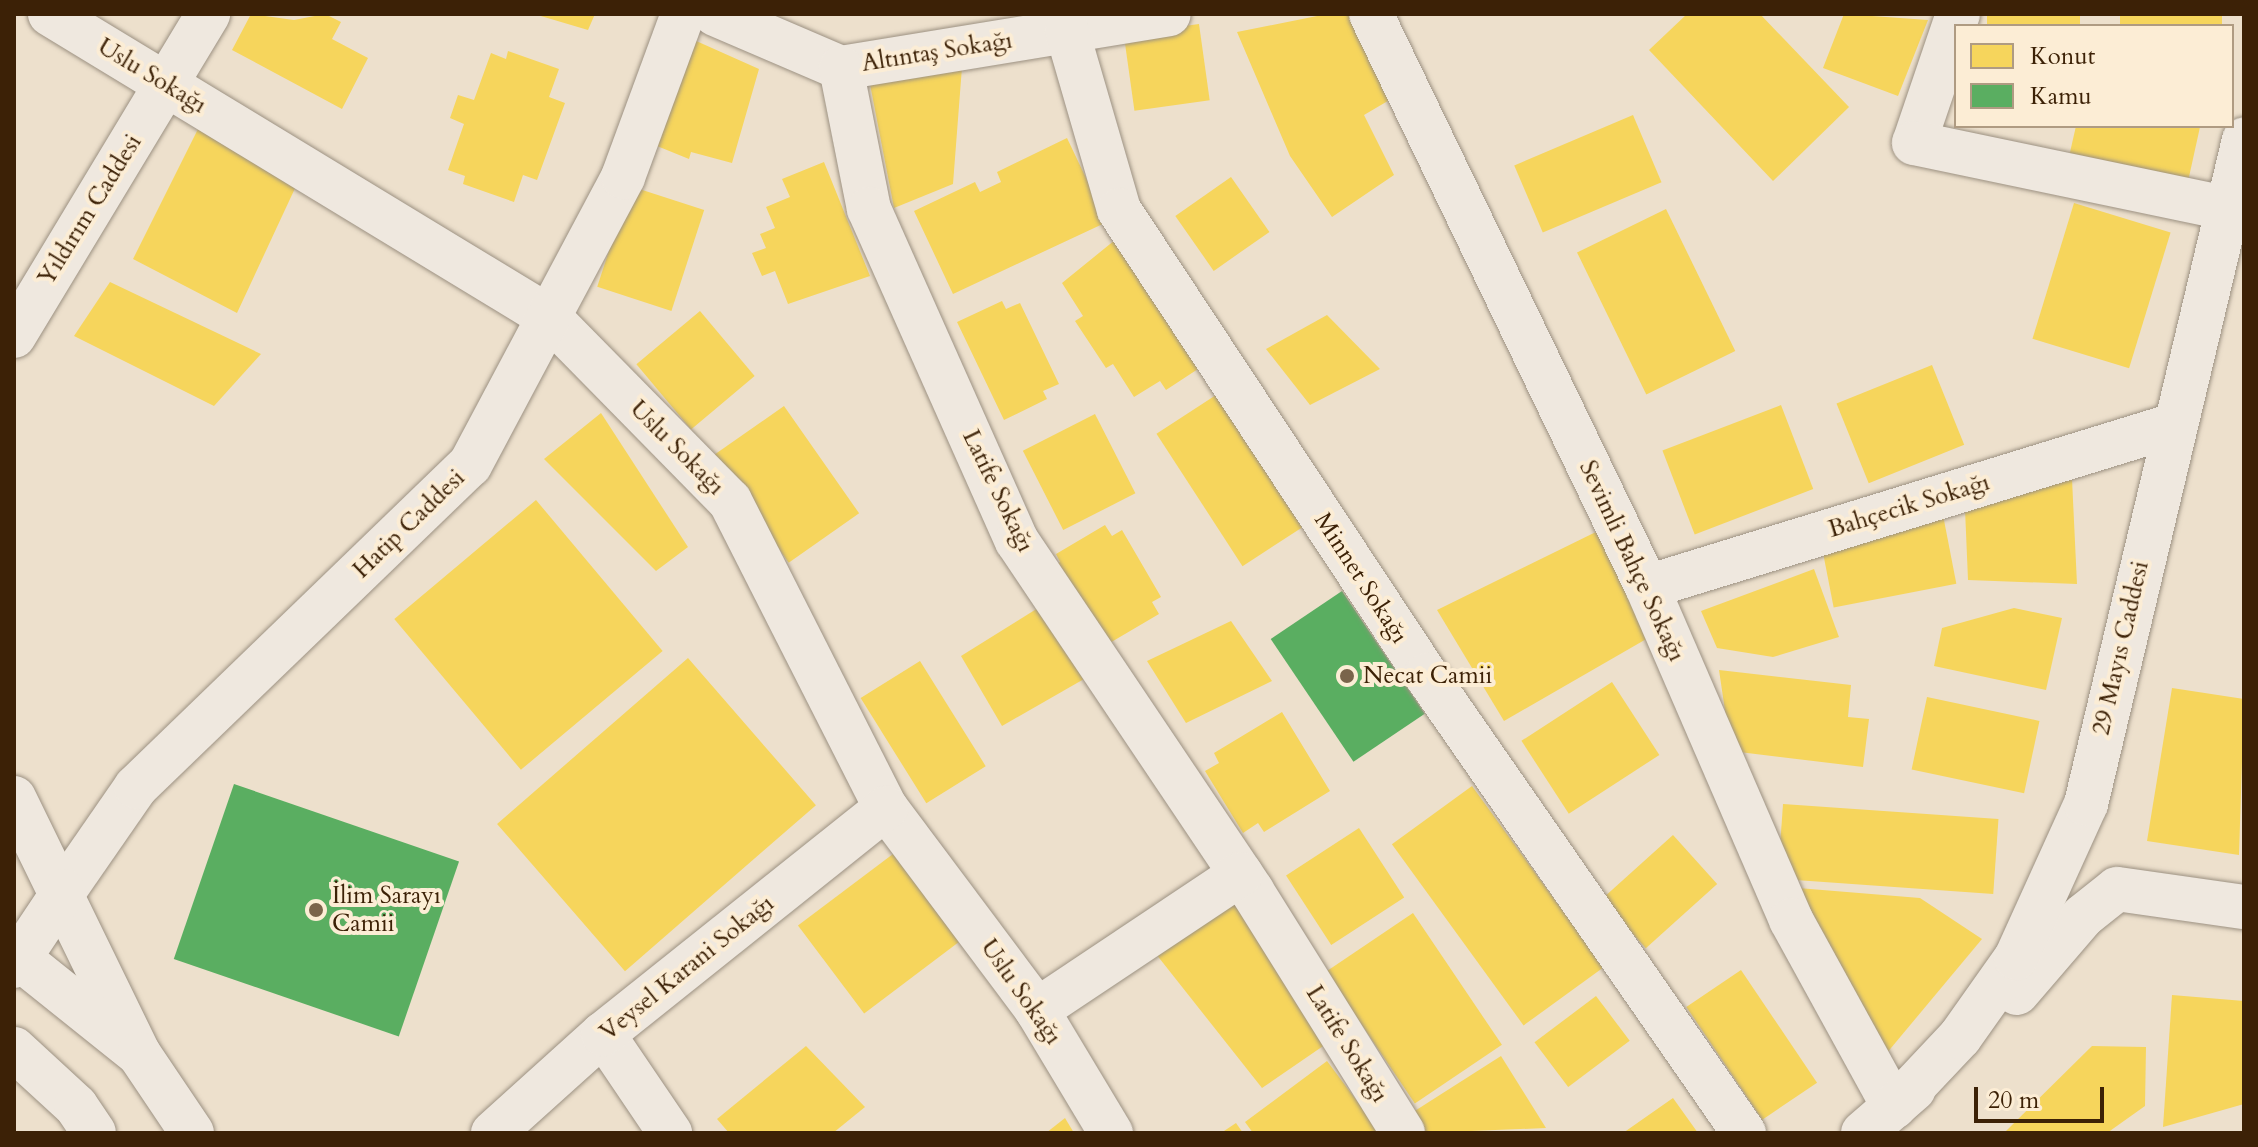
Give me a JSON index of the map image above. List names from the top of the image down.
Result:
{
  "streets": {
    "street": [
      "Altıntaş Sokağı",
      "Uslu Sokağı",
      "Yıldırım Caddesi",
      "Latife Sokağı",
      "Bahçecik Sokağı",
      "Hatip Caddesi",
      "Sevimli Bahçe Sokağı",
      "Minnet Sokağı",
      "29 Mayıs Caddesi",
      "Veysel Karani Sokağı"
    ]
  },
  "crossings": [
    ["Altıntaş Sokağı", "Latife Sokağı"],
    ["Altıntaş Sokağı", "Minnet Sokağı"],
    ["Uslu Sokağı", "Yıldırım Caddesi"],
    ["Uslu Sokağı", "Hatip Caddesi"],
    ["Uslu Sokağı", "Veysel Karani Sokağı"],
    ["Bahçecik Sokağı", "Sevimli Bahçe Sokağı"],
    ["Bahçecik Sokağı", "29 Mayıs Caddesi"],
    ["Sevimli Bahçe Sokağı", "29 Mayıs Caddesi"]
  ],
  "places": ["Necat Camii", "İlim Sarayı Camii"],
  "legend": ["Konut", "Kamu"],
  "scale_bar": "20 m"
}
